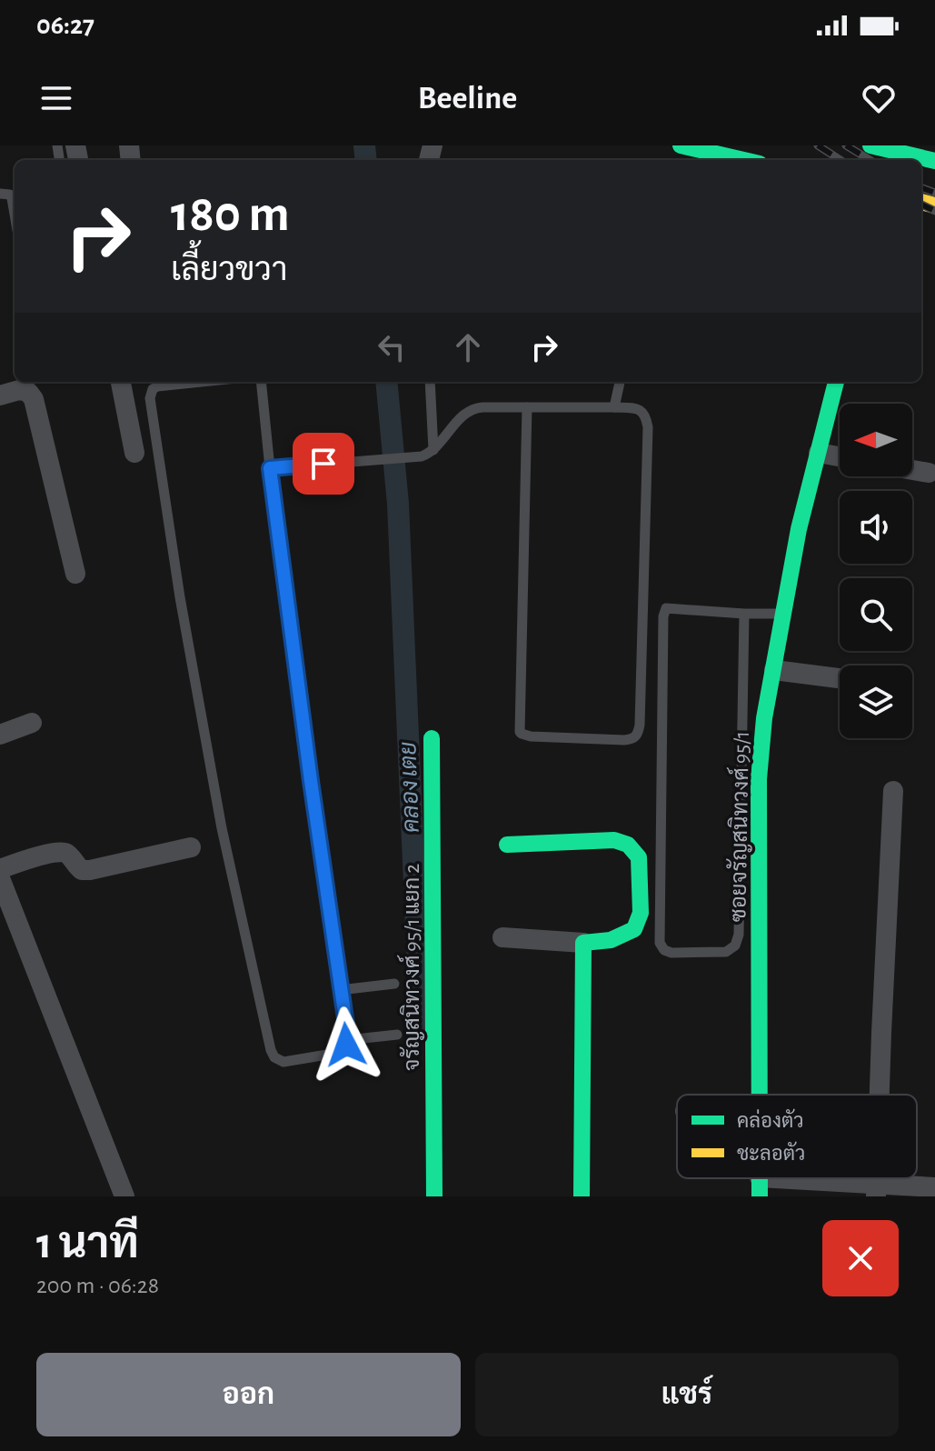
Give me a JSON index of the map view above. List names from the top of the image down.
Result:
{
  "streets": {
    "street": ["ซอยจรัญสนิทวงศ์ 95/1", "จรัญสนิทวงศ์ 95/1 แยก 2"]
  },
  "water": ["คลอง เตย"],
  "legend": ["คล่องตัว", "ชะลอตัว"],
  "north": "left",
  "page": {
    "status": "06:27",
    "header": "Beeline",
    "turn": ["180 m", "เลี้ยวขวา"],
    "heading": ["1 นาที", "200 m · 06:28"],
    "buttons": ["ออก", "แชร์"]
  }
}
